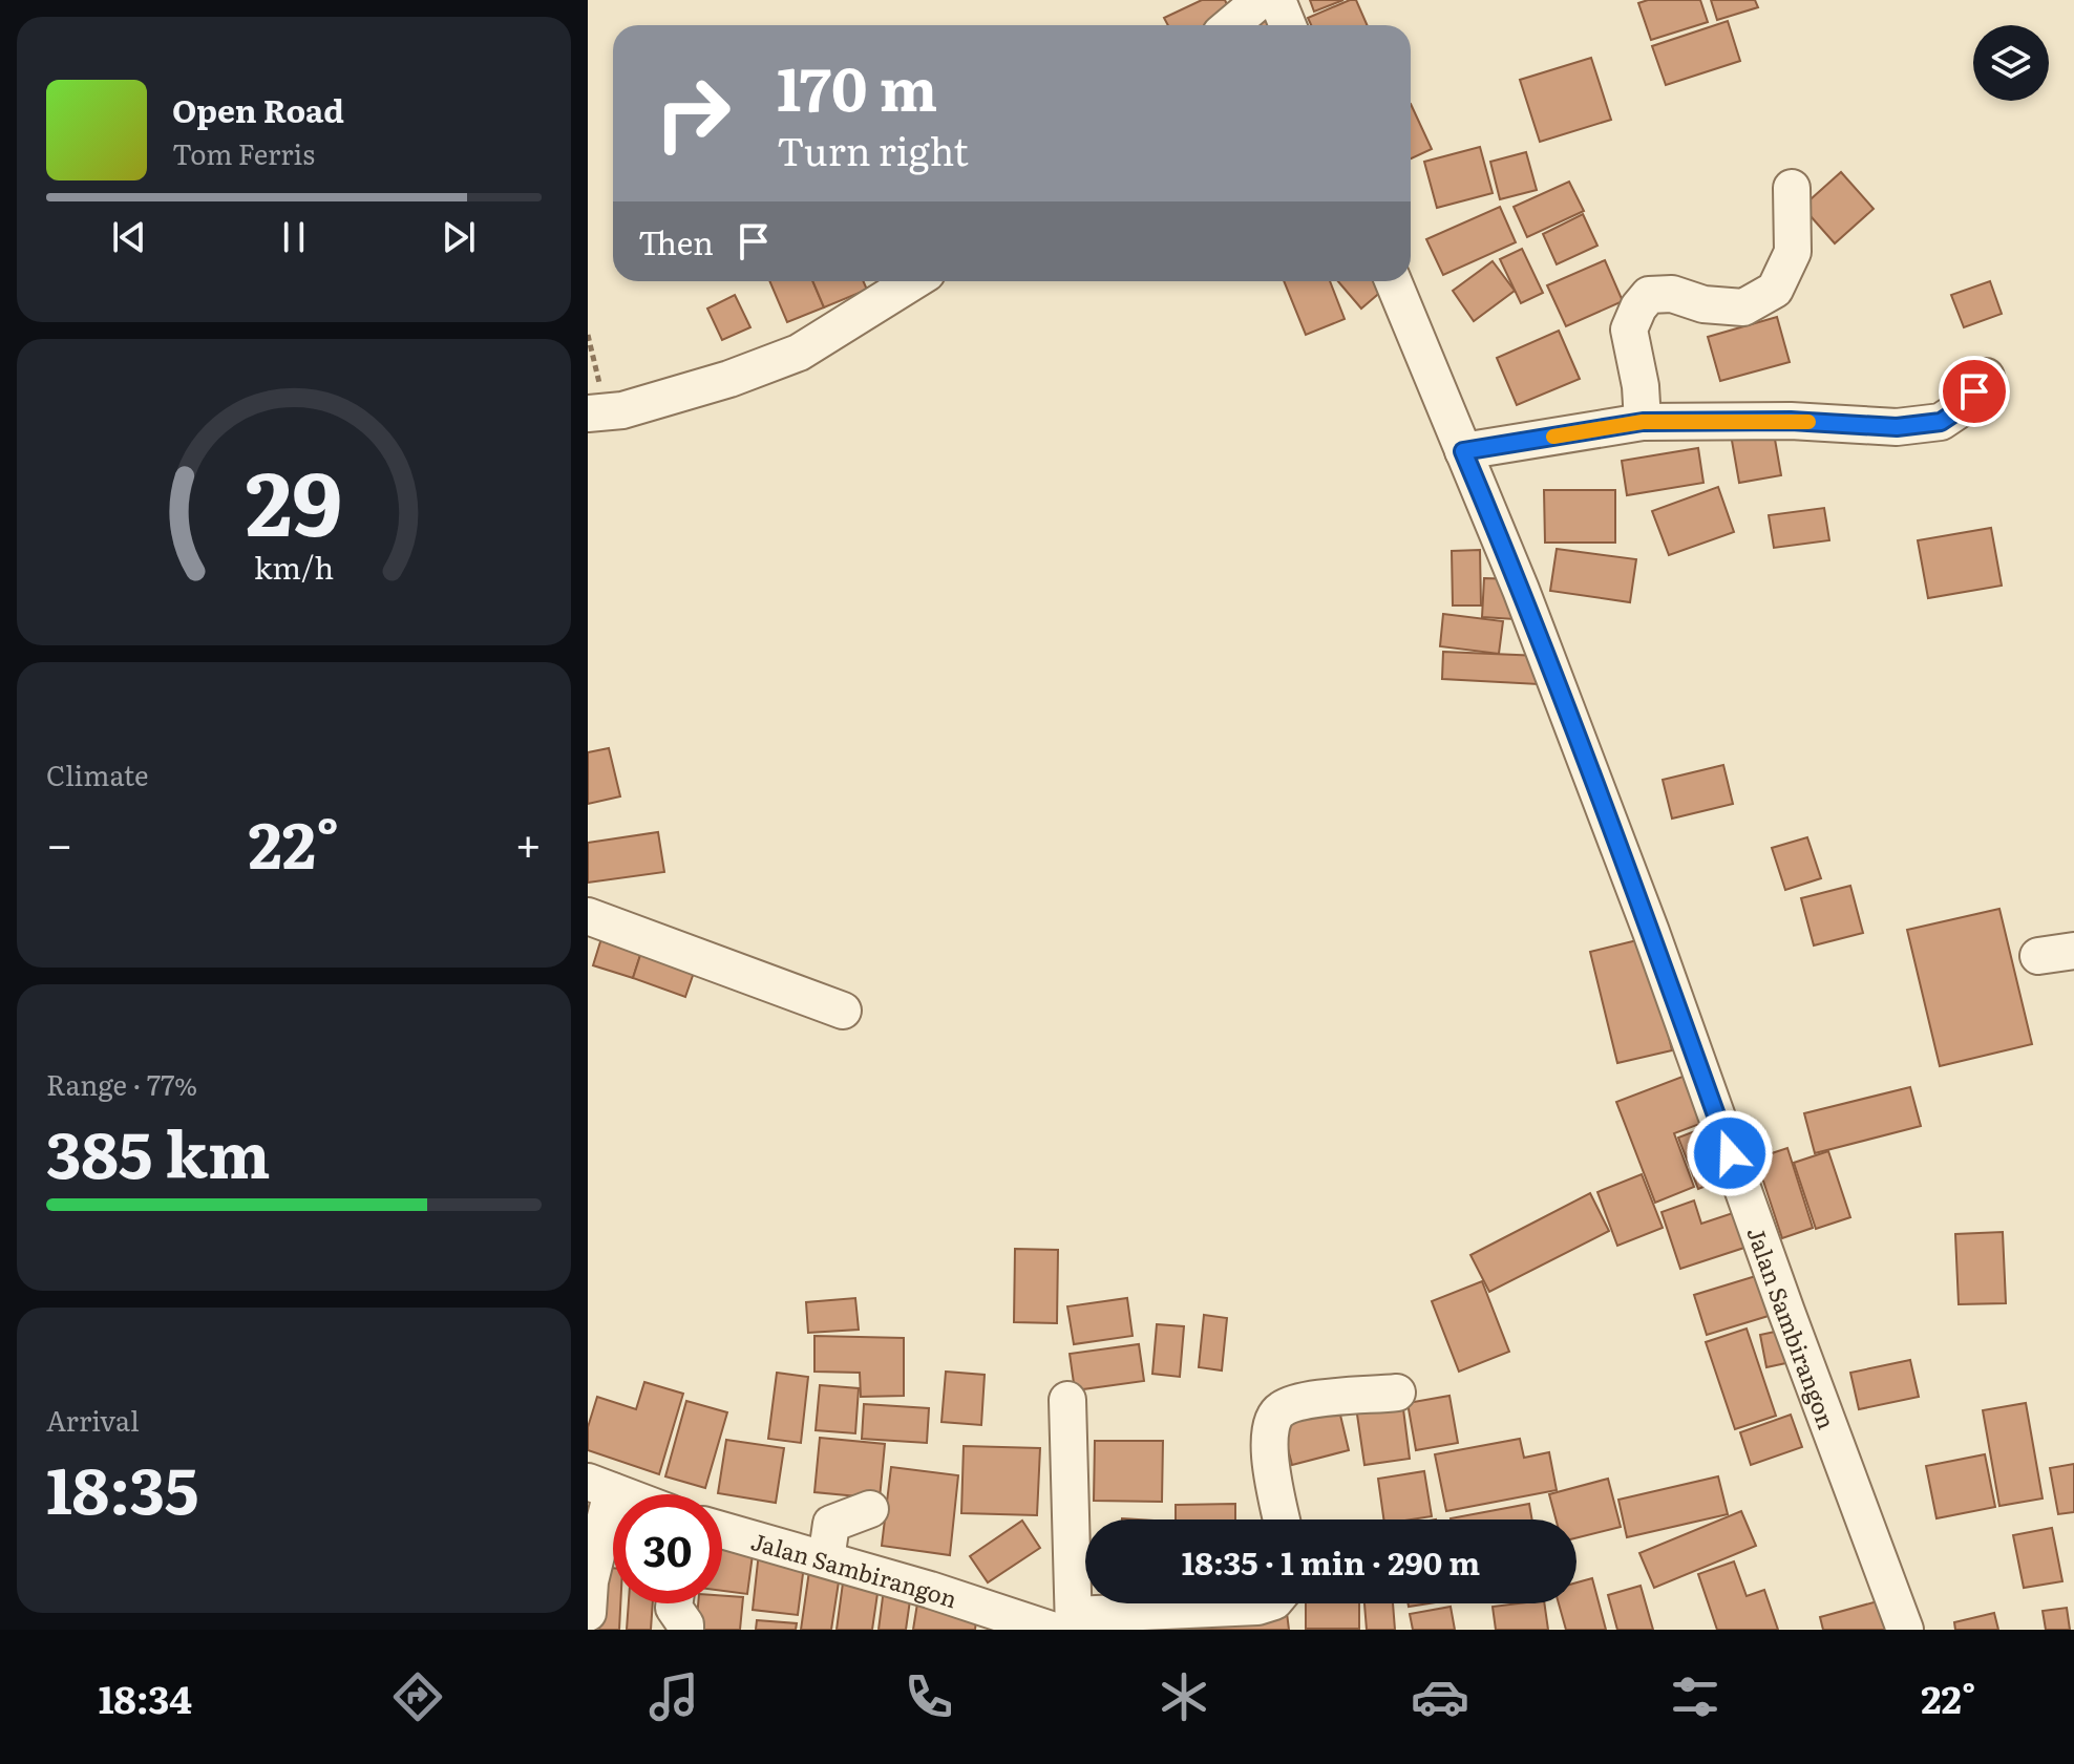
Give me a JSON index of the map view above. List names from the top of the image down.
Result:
{
  "streets": {
    "street": ["Jalan Sambirangon"]
  },
  "page": {
    "turn": ["170 m", "Turn right"],
    "song": ["Open Road", "Tom Ferris"],
    "then": "Then",
    "tile": [
      "Climate",
      ["Range · 77%", "385 km"],
      ["Arrival", "18:35"]
    ],
    "heat": ["−", "22°", "+"],
    "limit": "30",
    "trip": "18:35 · 1 min · 290 m",
    "tabs": ["18:34", "22°"],
    "gauge": ["29", "km/h"]
  }
}
